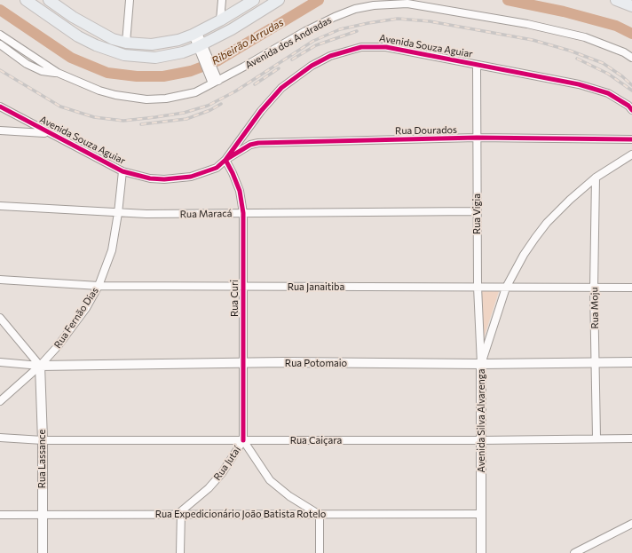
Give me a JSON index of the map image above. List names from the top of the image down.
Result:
{
  "streets": {
    "street": [
      "Avenida dos Andradas",
      "Avenida Souza Aguiar",
      "Rua Dourados",
      "Rua Maracá",
      "Rua Vigia",
      "Rua Janaitiba",
      "Rua Curi",
      "Rua Moju",
      "Rua Fernão Dias",
      "Rua Potomaio",
      "Avenida Silva Alvarenga",
      "Rua Caiçara",
      "Rua Lassance",
      "Rua Jutaí",
      "Rua Expedicionário João Batista Rotelo"
    ]
  },
  "crossings": [
    ["Avenida Souza Aguiar", "Rua Dourados"],
    ["Avenida Souza Aguiar", "Rua Vigia"],
    ["Avenida Souza Aguiar", "Rua Curi"],
    ["Avenida Souza Aguiar", "Rua Fernão Dias"],
    ["Rua Dourados", "Rua Vigia"],
    ["Rua Dourados", "Rua Curi"],
    ["Rua Maracá", "Rua Vigia"],
    ["Rua Maracá", "Rua Curi"],
    ["Rua Maracá", "Rua Fernão Dias"],
    ["Rua Vigia", "Rua Janaitiba"],
    ["Rua Vigia", "Rua Potomaio"],
    ["Rua Vigia", "Avenida Silva Alvarenga"],
    ["Rua Janaitiba", "Rua Curi"],
    ["Rua Janaitiba", "Rua Moju"],
    ["Rua Janaitiba", "Rua Fernão Dias"],
    ["Rua Janaitiba", "Avenida Silva Alvarenga"],
    ["Rua Curi", "Rua Potomaio"],
    ["Rua Curi", "Rua Caiçara"],
    ["Rua Curi", "Rua Jutaí"],
    ["Rua Moju", "Rua Potomaio"],
    ["Rua Moju", "Avenida Silva Alvarenga"],
    ["Rua Moju", "Rua Caiçara"],
    ["Rua Fernão Dias", "Rua Potomaio"],
    ["Rua Fernão Dias", "Rua Lassance"],
    ["Rua Potomaio", "Avenida Silva Alvarenga"],
    ["Rua Potomaio", "Rua Lassance"],
    ["Avenida Silva Alvarenga", "Rua Caiçara"],
    ["Avenida Silva Alvarenga", "Rua Expedicionário João Batista Rotelo"],
    ["Rua Caiçara", "Rua Lassance"],
    ["Rua Caiçara", "Rua Jutaí"],
    ["Rua Lassance", "Rua Expedicionário João Batista Rotelo"],
    ["Rua Jutaí", "Rua Expedicionário João Batista Rotelo"]
  ],
  "water": ["Ribeirão Arrudas"]
}
